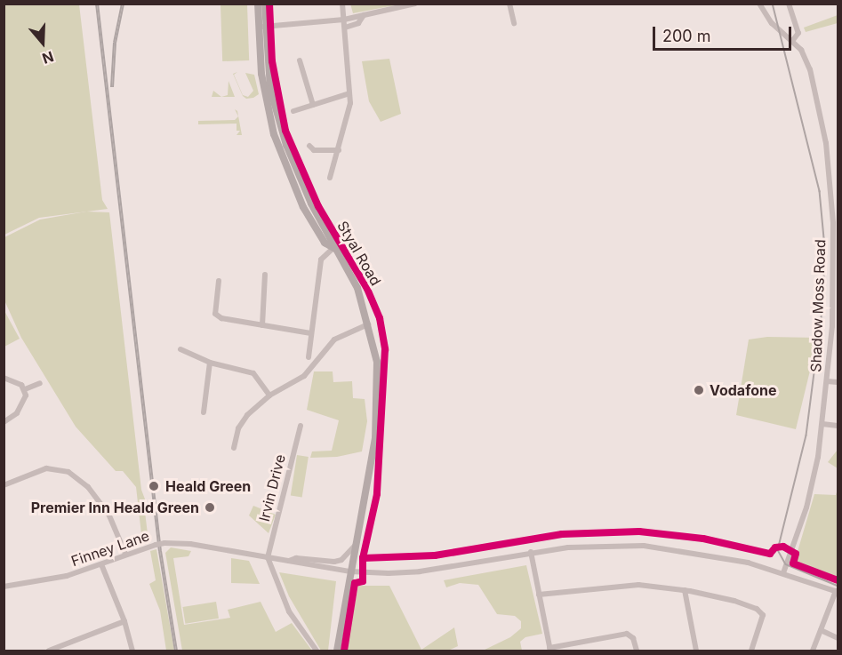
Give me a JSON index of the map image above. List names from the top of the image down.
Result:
{
  "streets": {
    "main road": ["Styal Road"],
    "street": ["Shadow Moss Road", "Irvin Drive", "Finney Lane"]
  },
  "crossings": [
    ["Styal Road", "Finney Lane"],
    ["Shadow Moss Road", "Finney Lane"],
    ["Irvin Drive", "Finney Lane"]
  ],
  "places": ["Vodafone", "Heald Green", "Premier Inn Heald Green"],
  "scale_bar": "200 m",
  "north": "bottom"
}
